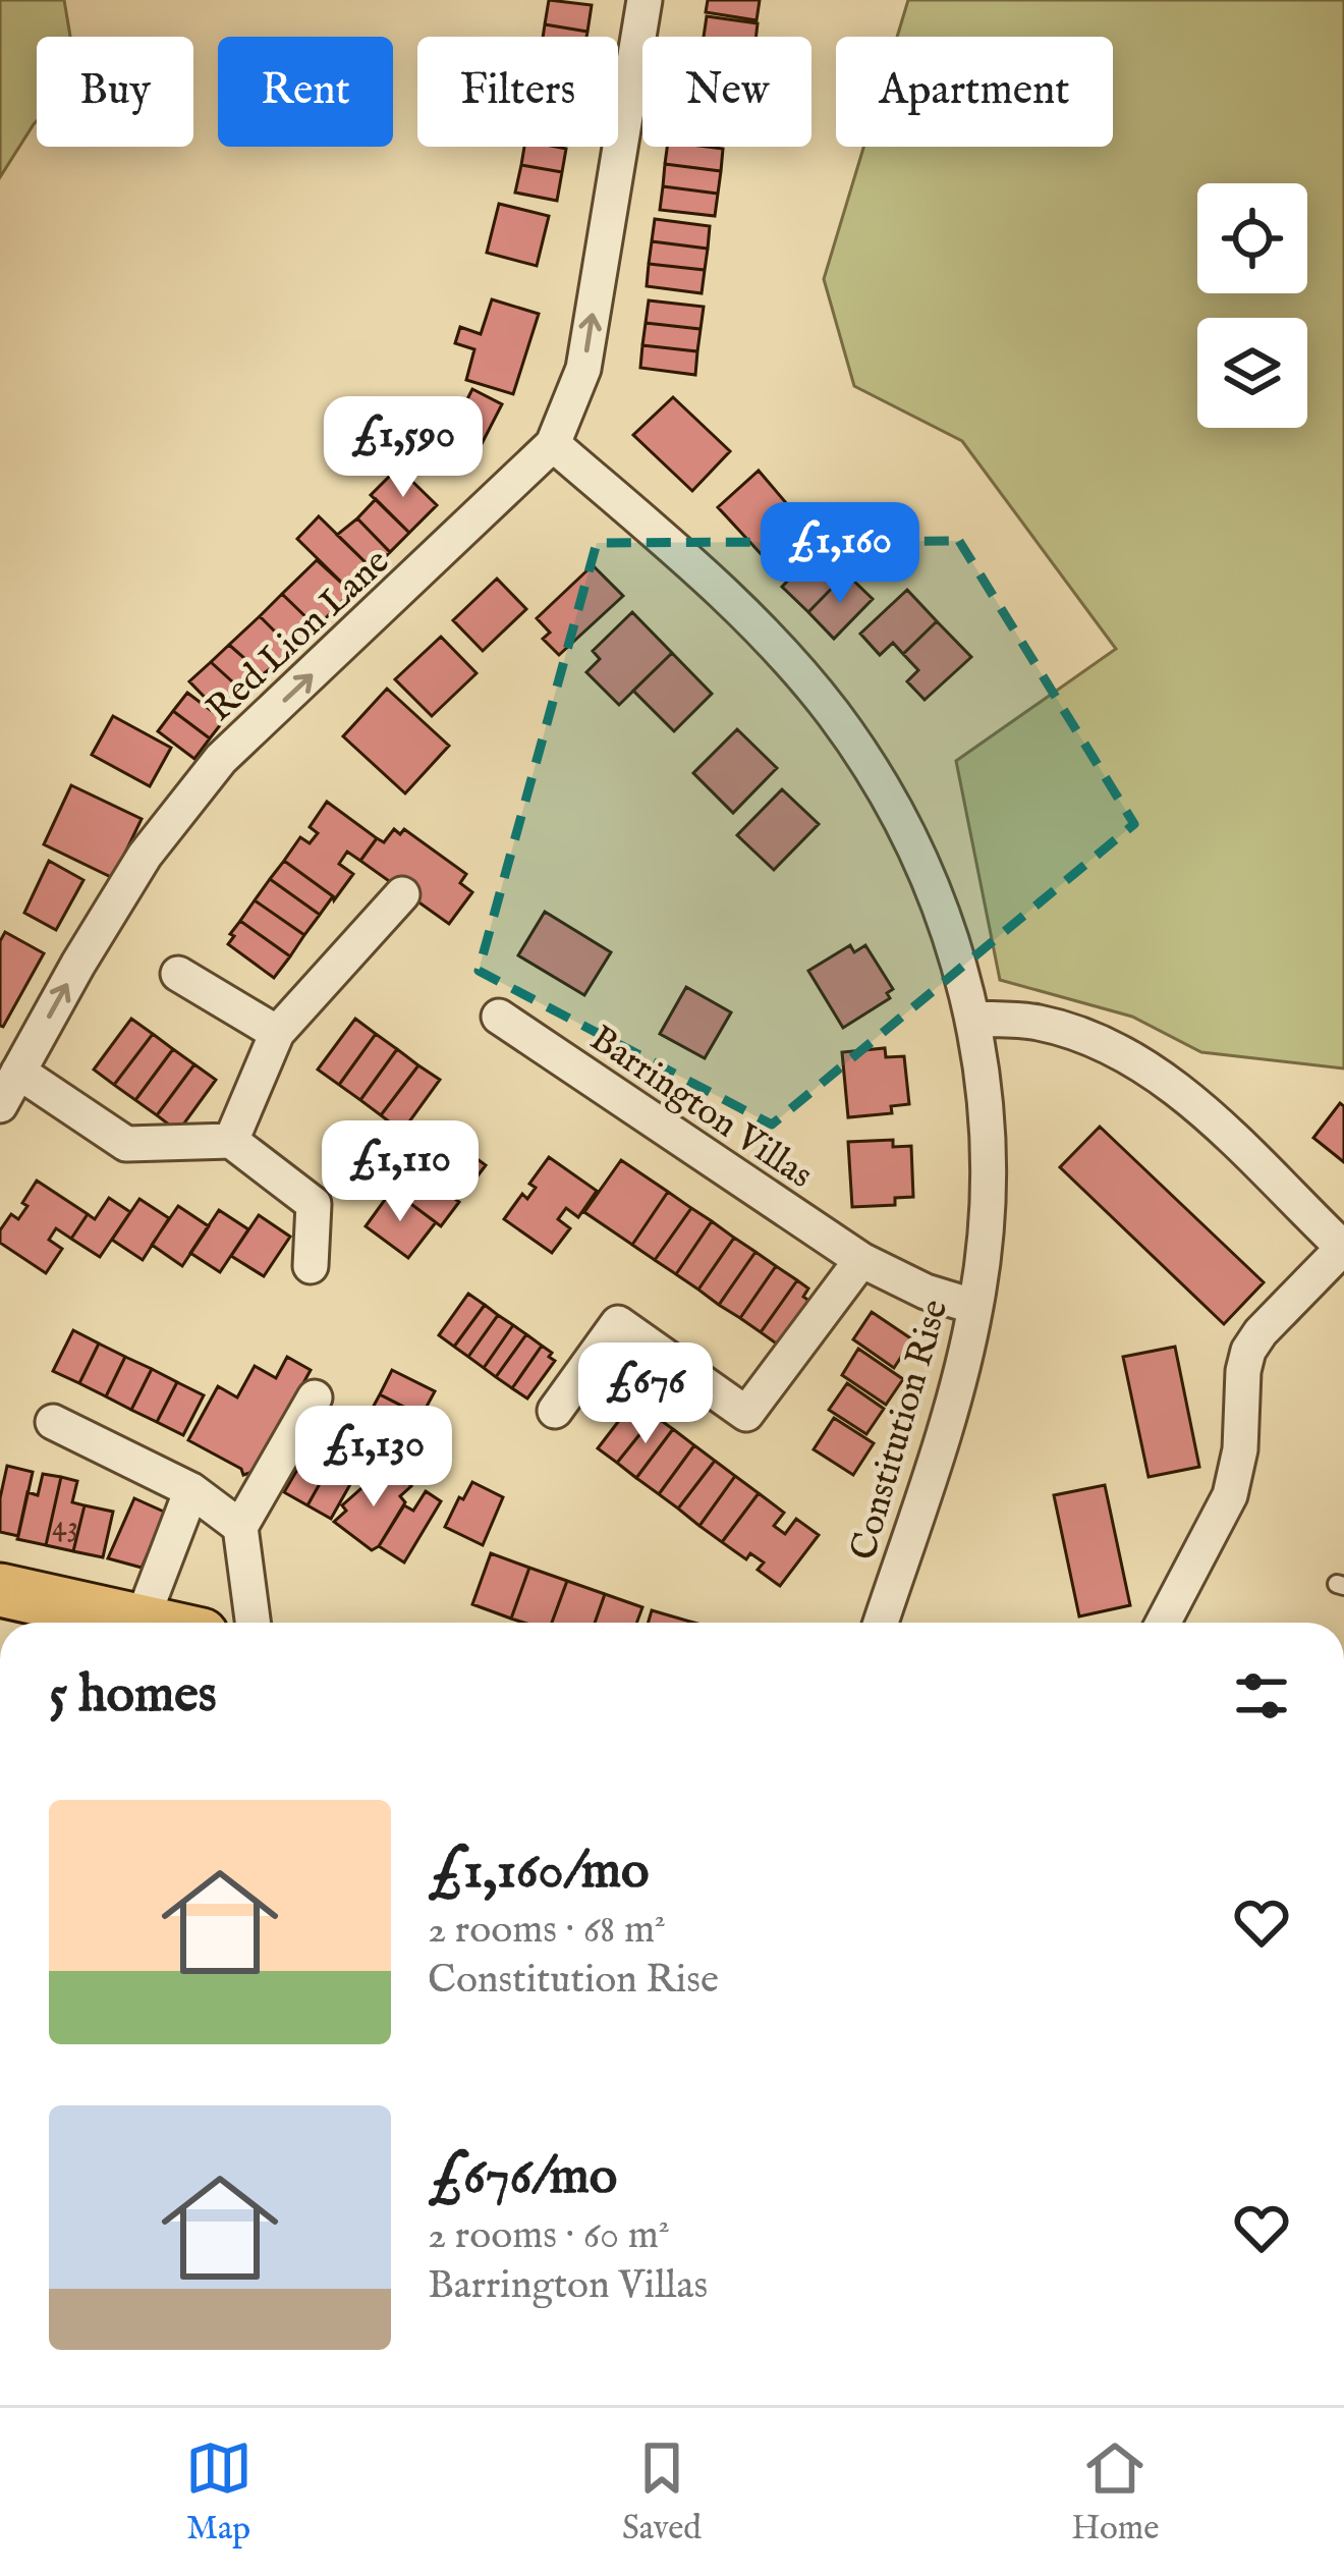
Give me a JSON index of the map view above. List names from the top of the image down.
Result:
{
  "streets": {
    "street": ["Red Lion Lane", "Barrington Villas", "Constitution Rise"]
  },
  "crossings": [
    ["Red Lion Lane", "Constitution Rise"],
    ["Barrington Villas", "Constitution Rise"]
  ],
  "one_way": ["Red Lion Lane"],
  "house_numbers": ["43"],
  "page": {
    "chip": [
      "Buy",
      "Rent",
      "Filters",
      "New",
      "Apartment"
    ],
    "price": [
      "£1,590",
      "£1,160",
      "£1,110",
      "£676",
      "£1,130"
    ],
    "heading": "5 homes",
    "list": [
      {
        "name": "£1,160/mo",
        "note": "2 rooms · 68 m² · Constitution Rise"
      },
      {
        "name": "£676/mo",
        "note": "2 rooms · 60 m² · Barrington Villas"
      }
    ],
    "tabs": ["Map", "Saved", "Home"]
  }
}
